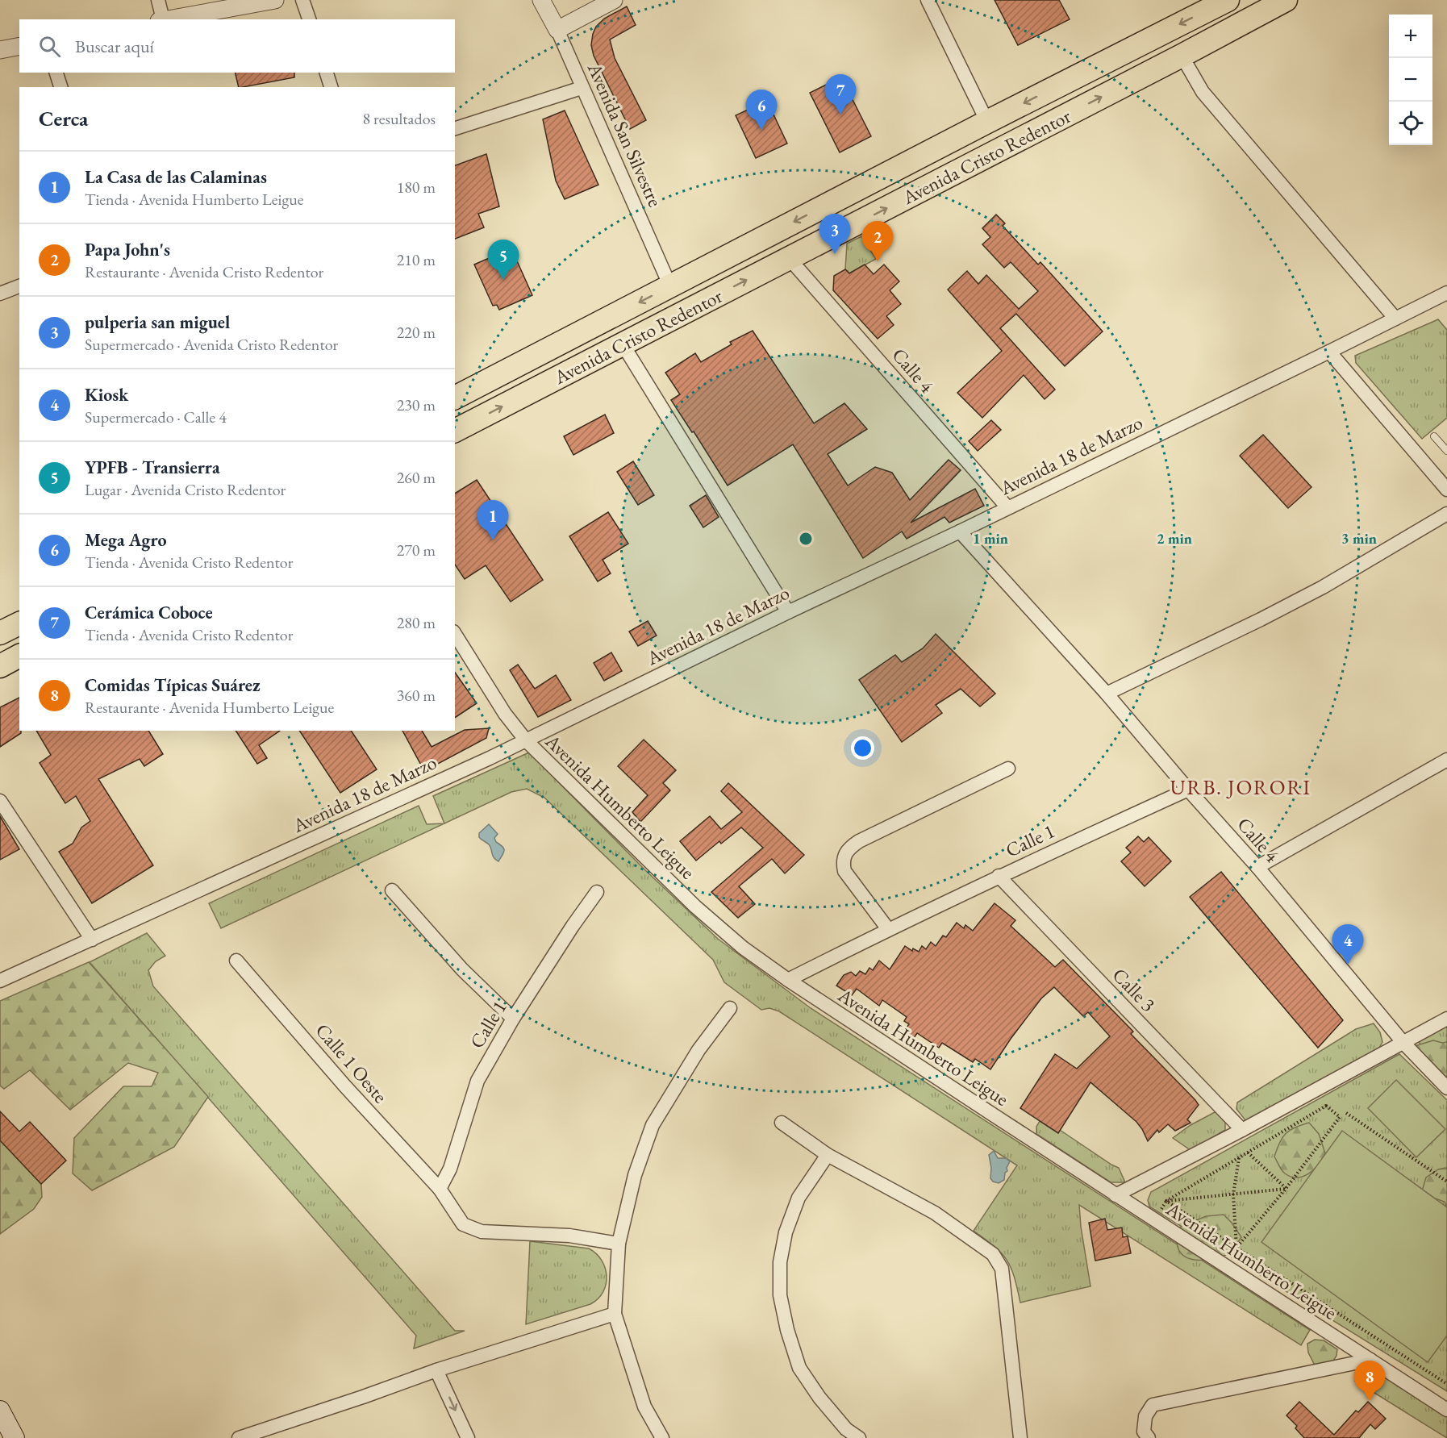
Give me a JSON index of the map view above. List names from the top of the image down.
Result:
{
  "streets": {
    "highway": ["Avenida Cristo Redentor"],
    "street": [
      "Avenida San Silvestre",
      "Calle 4",
      "Avenida 18 de Marzo",
      "Avenida Humberto Leigue",
      "Calle 1",
      "Calle 3",
      "Calle 1 Oeste"
    ]
  },
  "crossings": [
    ["Avenida San Silvestre", "Avenida Cristo Redentor"],
    ["Avenida Cristo Redentor", "Calle 4"],
    ["Calle 4", "Avenida 18 de Marzo"],
    ["Calle 4", "Calle 1"],
    ["Avenida 18 de Marzo", "Avenida Humberto Leigue"],
    ["Avenida Humberto Leigue", "Calle 1"],
    ["Calle 1", "Calle 3"],
    ["Calle 1", "Calle 1 Oeste"]
  ],
  "districts": ["URB. JORORI"],
  "page": {
    "map_buttons": ["+", "−"],
    "search": "Buscar aquí",
    "pins": [
      "7",
      "6",
      "3",
      "2",
      "5",
      "1",
      "4",
      "8"
    ],
    "heading": ["Cerca", "8 resultados"],
    "list": [
      {
        "mark": "1",
        "name": "La Casa de las Calaminas",
        "note": "Tienda · Avenida Humberto Leigue",
        "value": "180 m"
      },
      {
        "mark": "2",
        "name": "Papa John's",
        "note": "Restaurante · Avenida Cristo Redentor",
        "value": "210 m"
      },
      {
        "mark": "3",
        "name": "pulperia san miguel",
        "note": "Supermercado · Avenida Cristo Redentor",
        "value": "220 m"
      },
      {
        "mark": "4",
        "name": "Kiosk",
        "note": "Supermercado · Calle 4",
        "value": "230 m"
      },
      {
        "mark": "5",
        "name": "YPFB - Transierra",
        "note": "Lugar · Avenida Cristo Redentor",
        "value": "260 m"
      },
      {
        "mark": "6",
        "name": "Mega Agro",
        "note": "Tienda · Avenida Cristo Redentor",
        "value": "270 m"
      },
      {
        "mark": "7",
        "name": "Cerámica Coboce",
        "note": "Tienda · Avenida Cristo Redentor",
        "value": "280 m"
      },
      {
        "mark": "8",
        "name": "Comidas Típicas Suárez",
        "note": "Restaurante · Avenida Humberto Leigue",
        "value": "360 m"
      }
    ]
  },
  "rings": ["1 min", "2 min", "3 min"]
}
